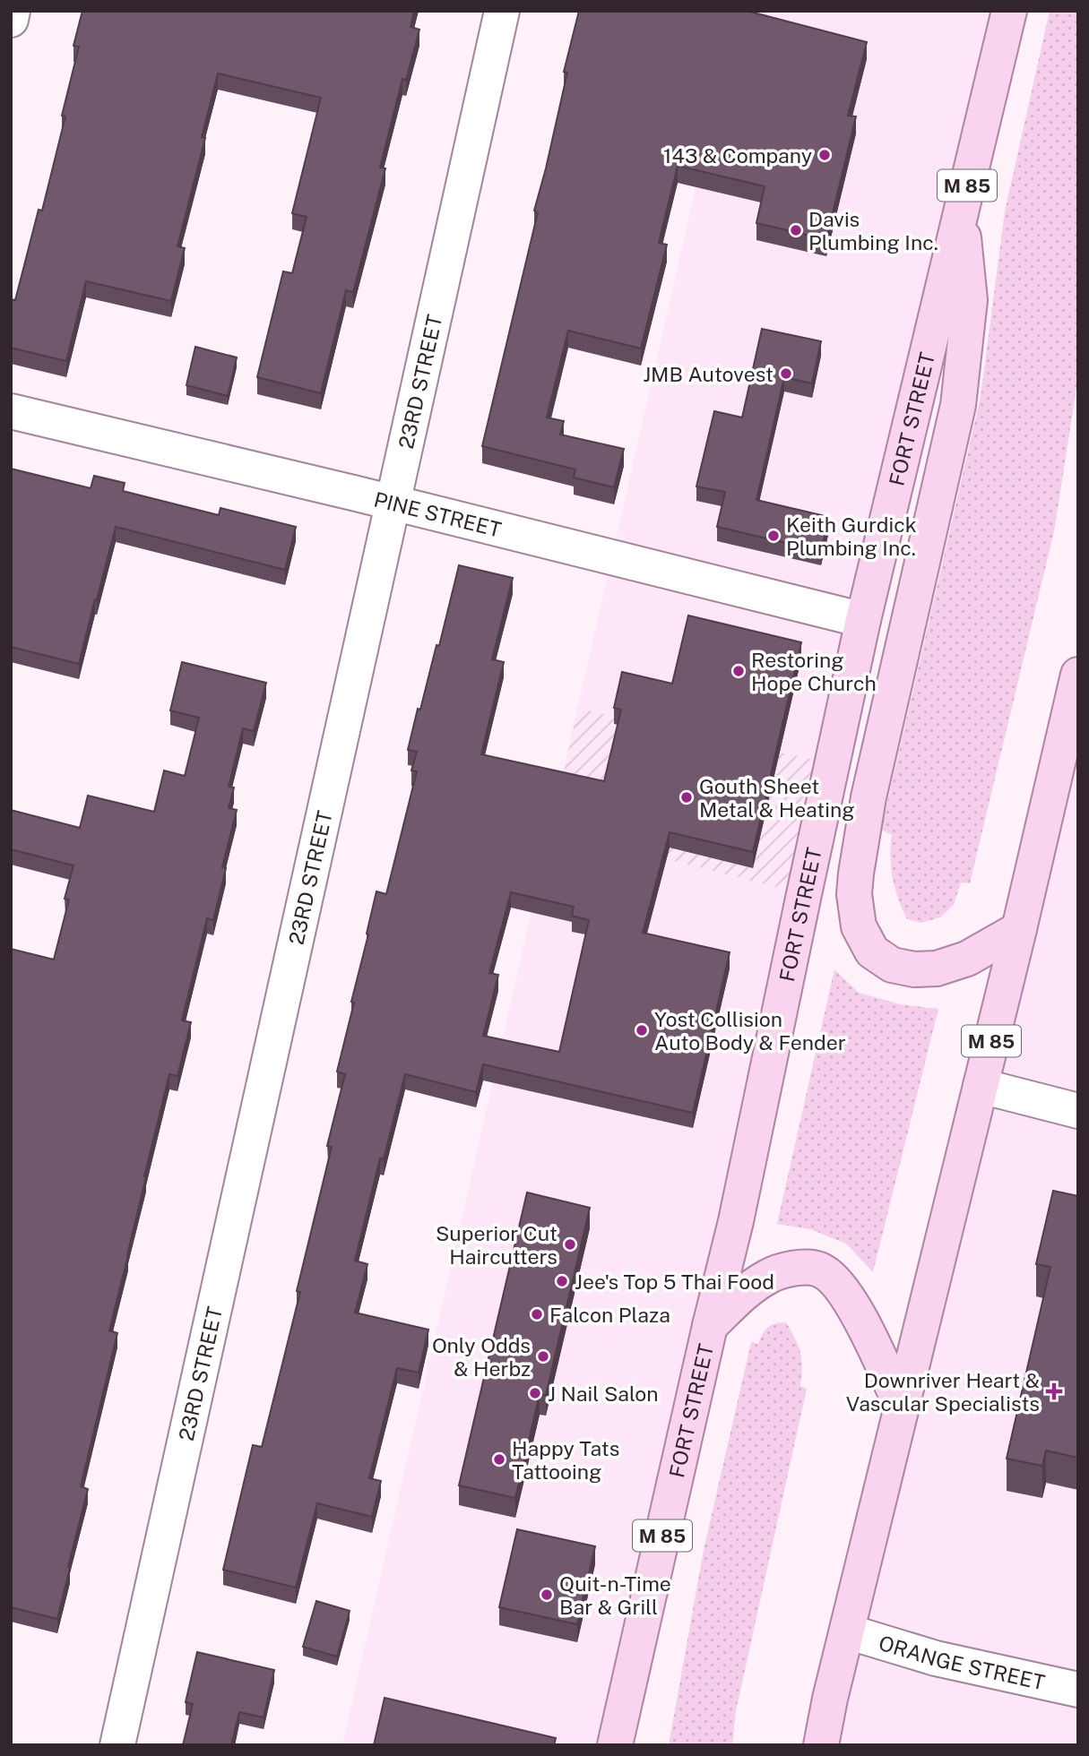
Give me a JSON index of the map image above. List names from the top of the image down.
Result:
{
  "streets": {
    "main road": ["M 85", "FORT STREET"],
    "street": ["23RD STREET", "PINE STREET", "ORANGE STREET"]
  },
  "crossings": [
    ["M 85", "ORANGE STREET"],
    ["23RD STREET", "PINE STREET"],
    ["FORT STREET", "PINE STREET"]
  ],
  "places": {
    "other": [
      "143 & Company",
      "Davis Plumbing Inc.",
      "JMB Autovest",
      "Keith Gurdick Plumbing Inc.",
      "Restoring Hope Church",
      "Gouth Sheet Metal & Heating",
      "Yost Collision Auto Body & Fender",
      "Superior Cut Haircutters",
      "Jee's Top 5 Thai Food",
      "Falcon Plaza",
      "Only Odds & Herbz",
      "J Nail Salon",
      "Happy Tats Tattooing",
      "Quit-n-Time Bar & Grill"
    ],
    "health": ["Downriver Heart & Vascular Specialists"]
  }
}
